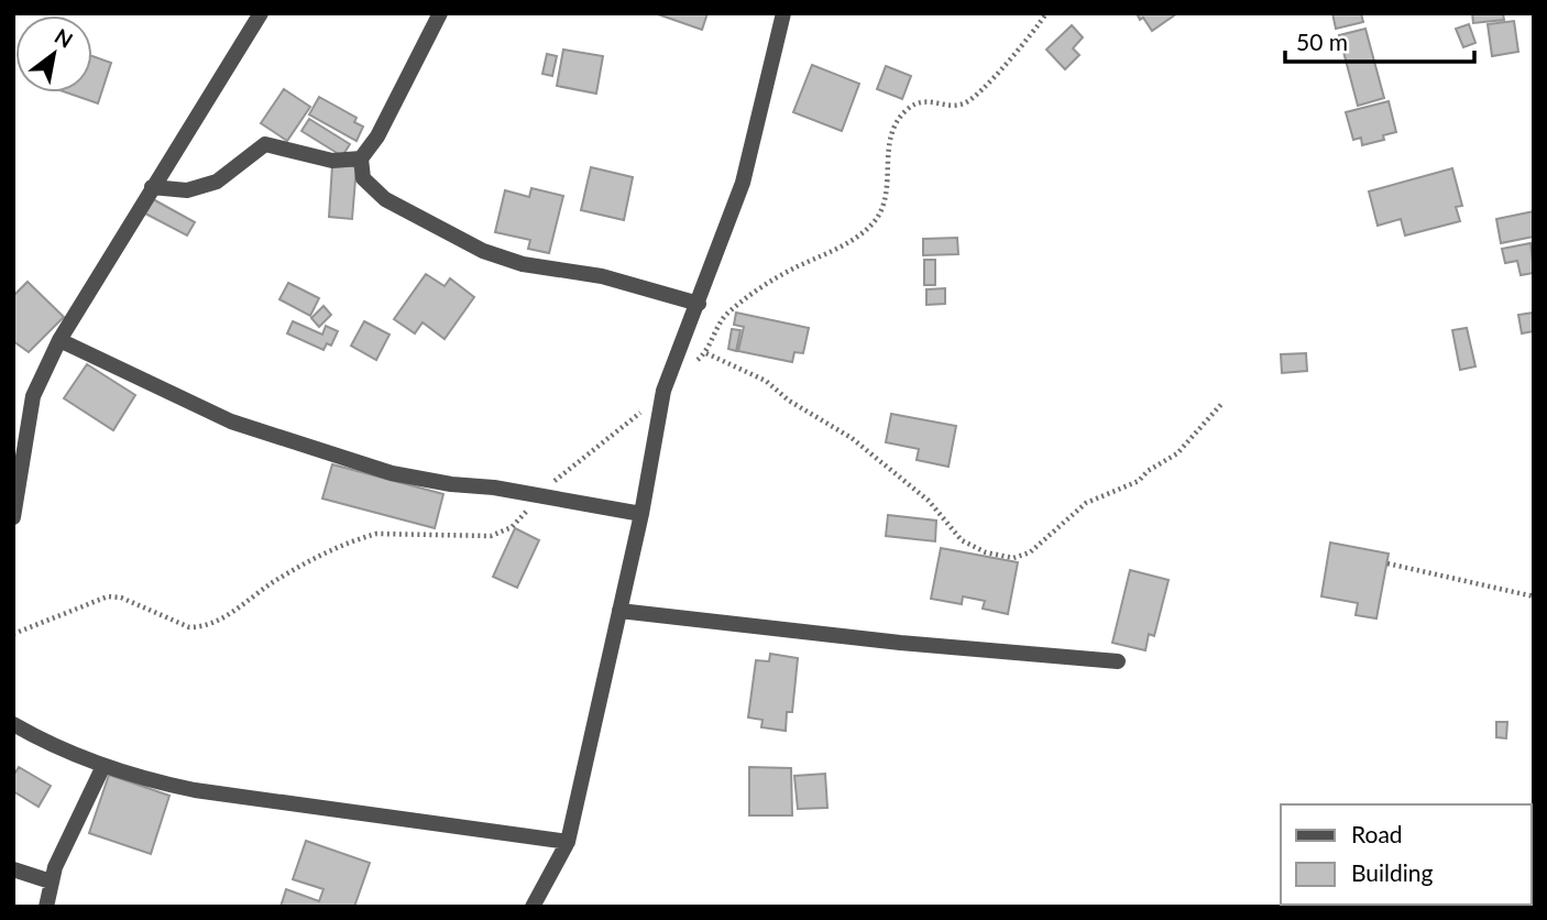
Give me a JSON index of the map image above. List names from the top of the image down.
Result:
{
  "legend": ["Road", "Building"],
  "scale_bar": "50 m",
  "north": "top right"
}
